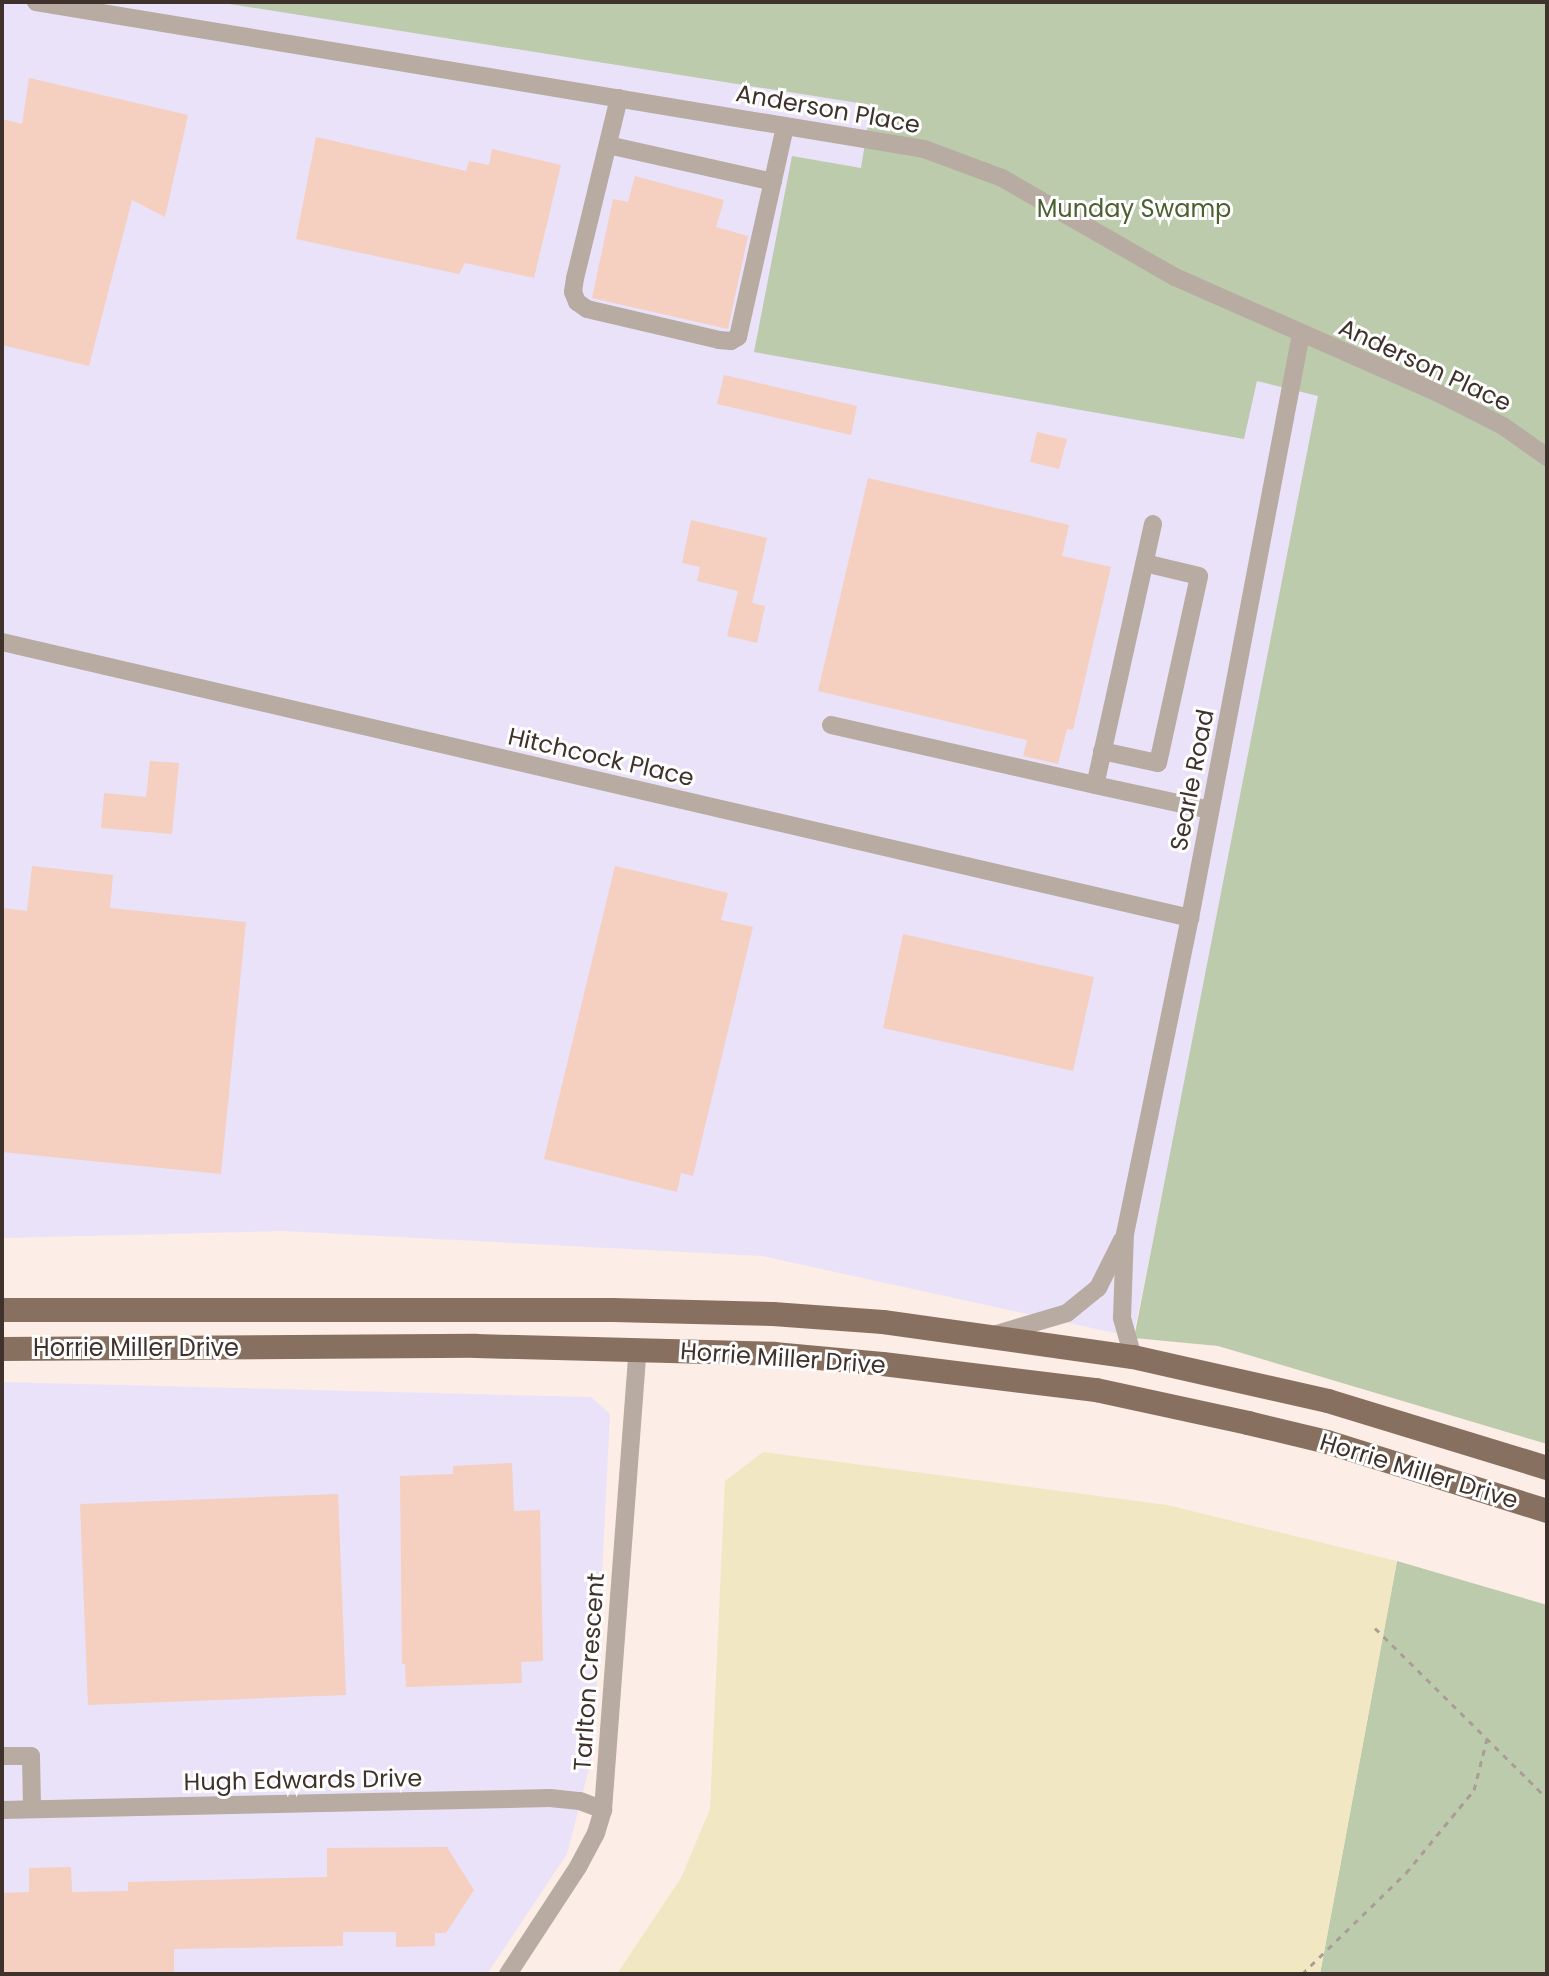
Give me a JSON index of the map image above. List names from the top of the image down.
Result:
{
  "streets": {
    "main road": ["Horrie Miller Drive"],
    "street": [
      "Anderson Place",
      "Hitchcock Place",
      "Searle Road",
      "Tarlton Crescent",
      "Hugh Edwards Drive"
    ]
  },
  "crossings": [
    ["Anderson Place", "Searle Road"],
    ["Hitchcock Place", "Searle Road"],
    ["Searle Road", "Horrie Miller Drive"],
    ["Horrie Miller Drive", "Tarlton Crescent"],
    ["Tarlton Crescent", "Hugh Edwards Drive"]
  ],
  "parks": ["Munday Swamp"]
}
